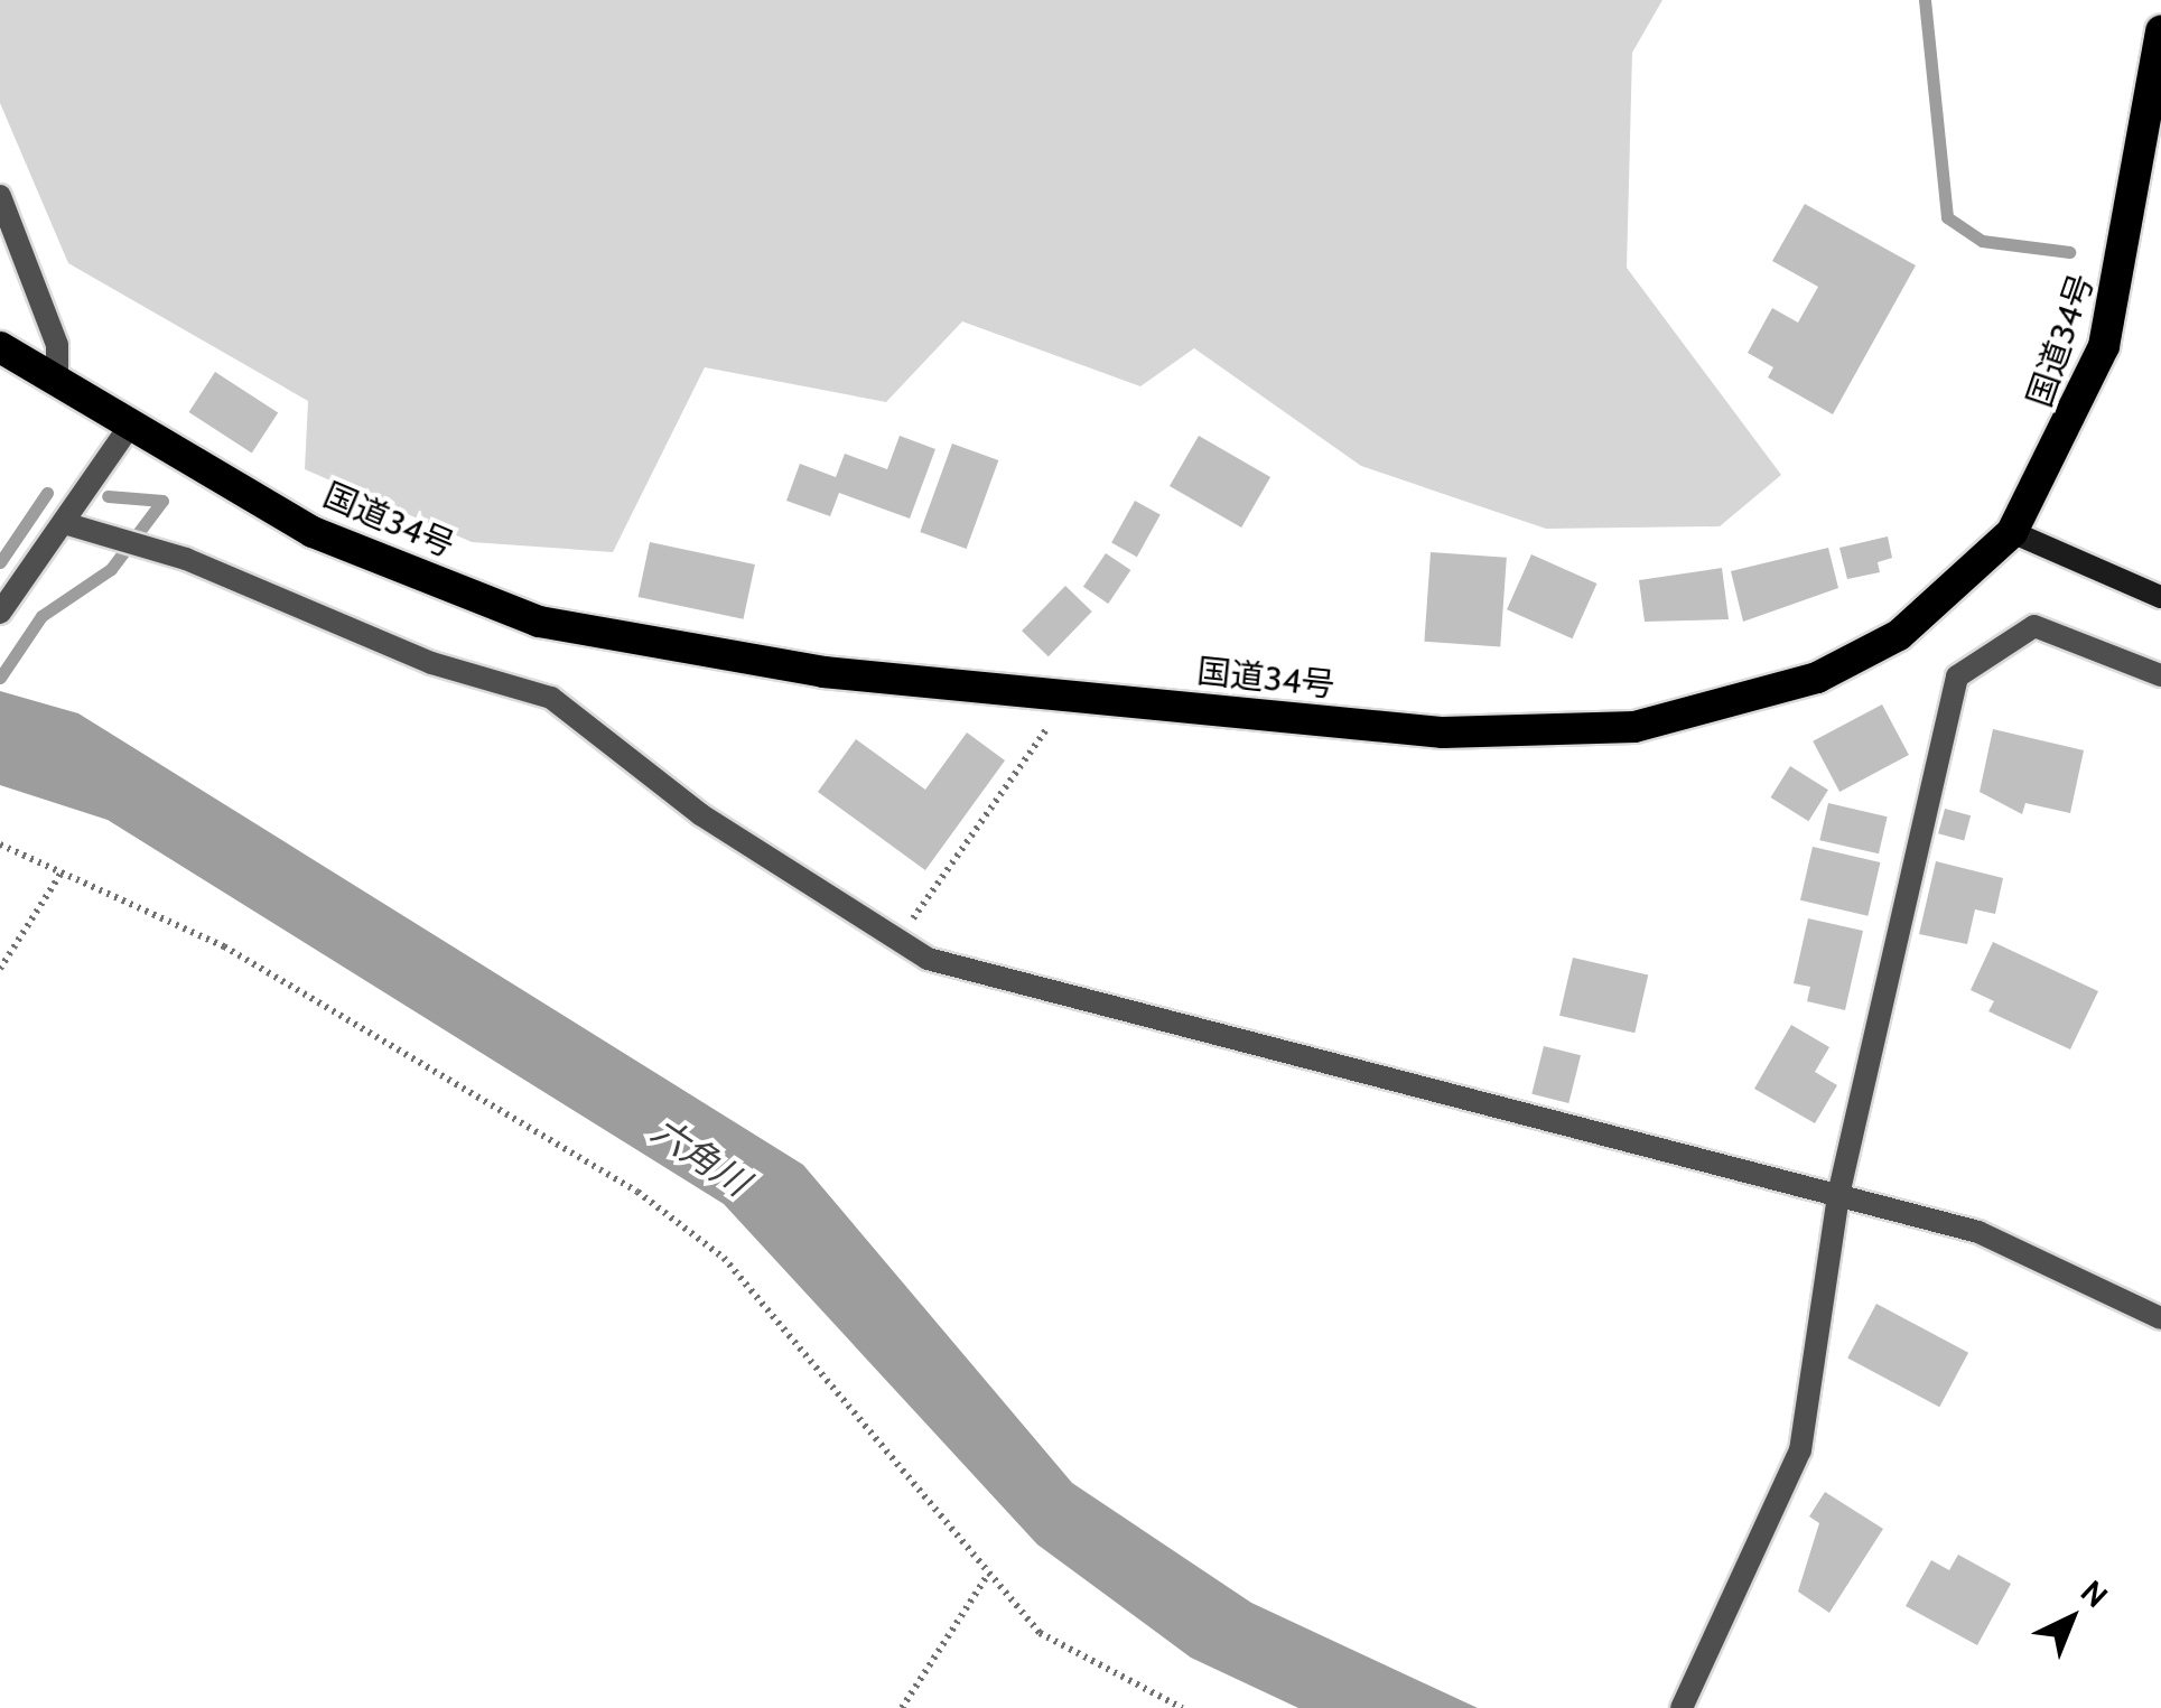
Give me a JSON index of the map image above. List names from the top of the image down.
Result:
{
  "streets": {
    "highway": ["国道34号"]
  },
  "water": ["六角川"],
  "north": "top right"
}
